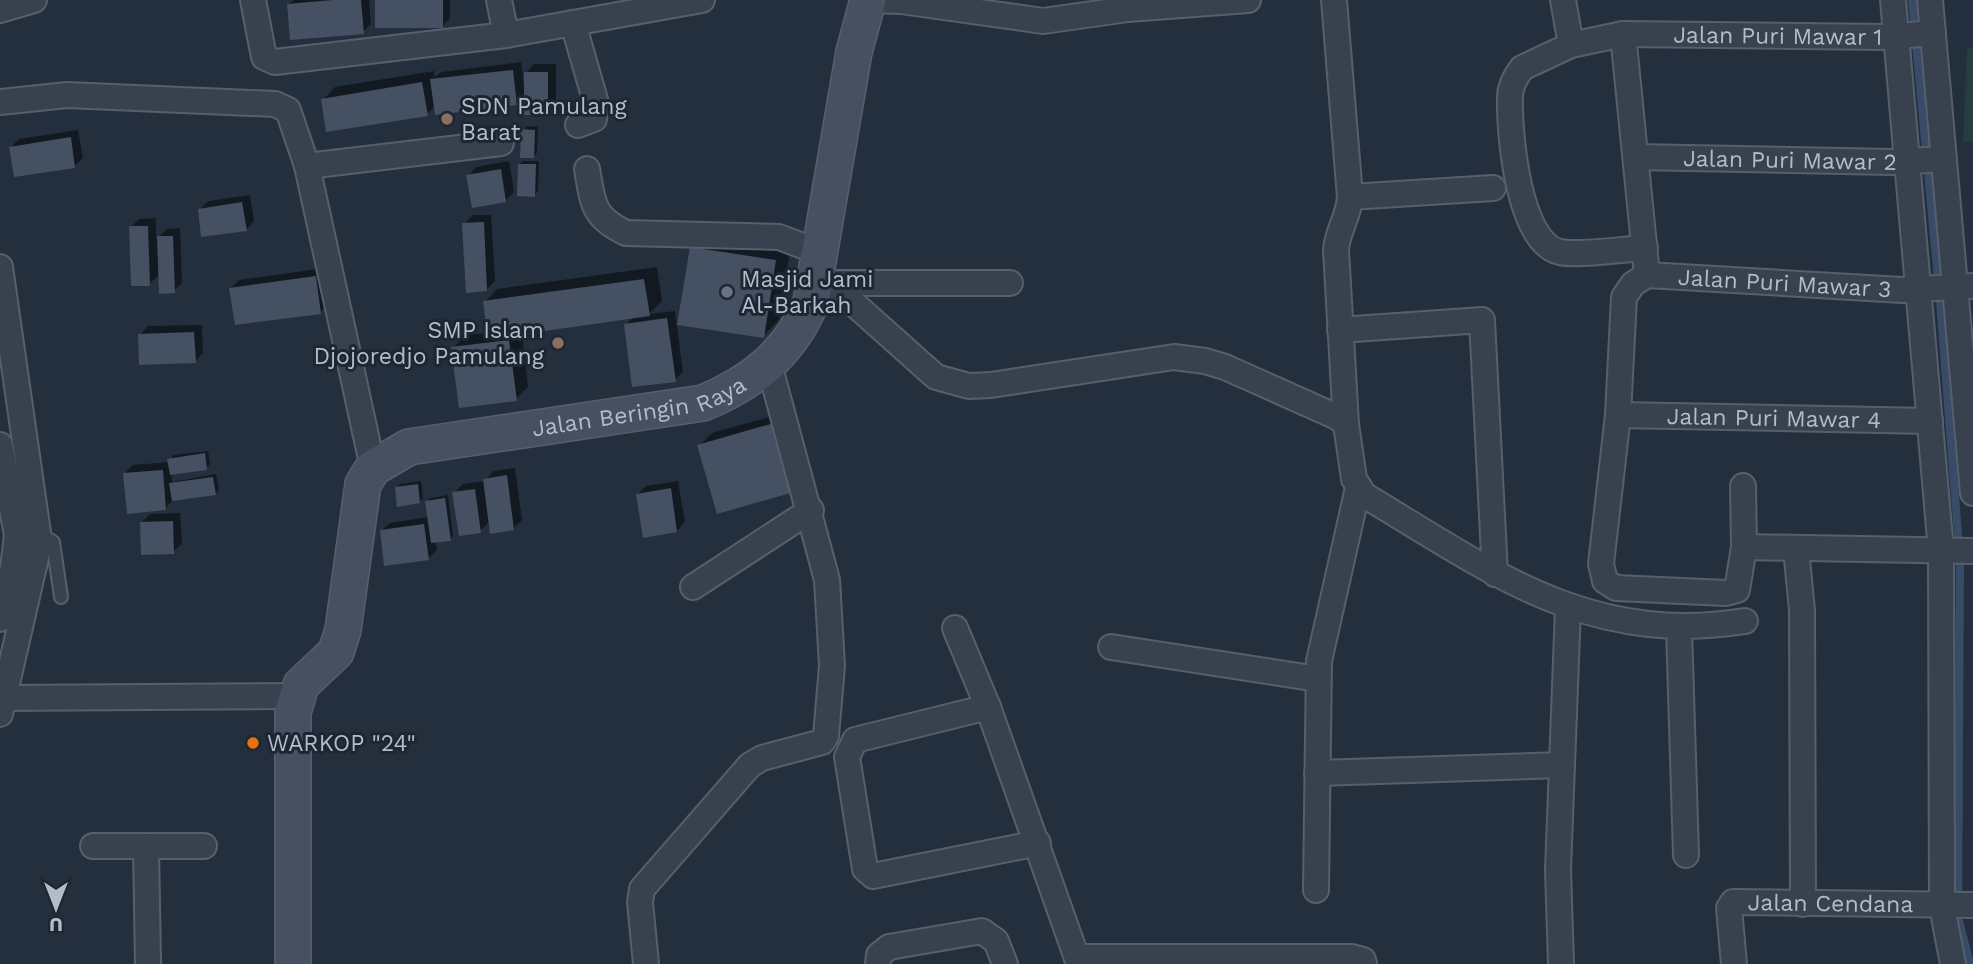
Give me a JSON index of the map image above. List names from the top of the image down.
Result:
{
  "streets": {
    "street": [
      "Jalan Puri Mawar 1",
      "Jalan Puri Mawar 2",
      "Jalan Puri Mawar 3",
      "Jalan Beringin Raya",
      "Jalan Puri Mawar 4",
      "Jalan Cendana"
    ]
  },
  "places": [
    "SDN Pamulang Barat",
    "Masjid Jami Al-Barkah",
    "SMP Islam Djojoredjo Pamulang",
    "WARKOP \"24\""
  ],
  "north": "bottom"
}
